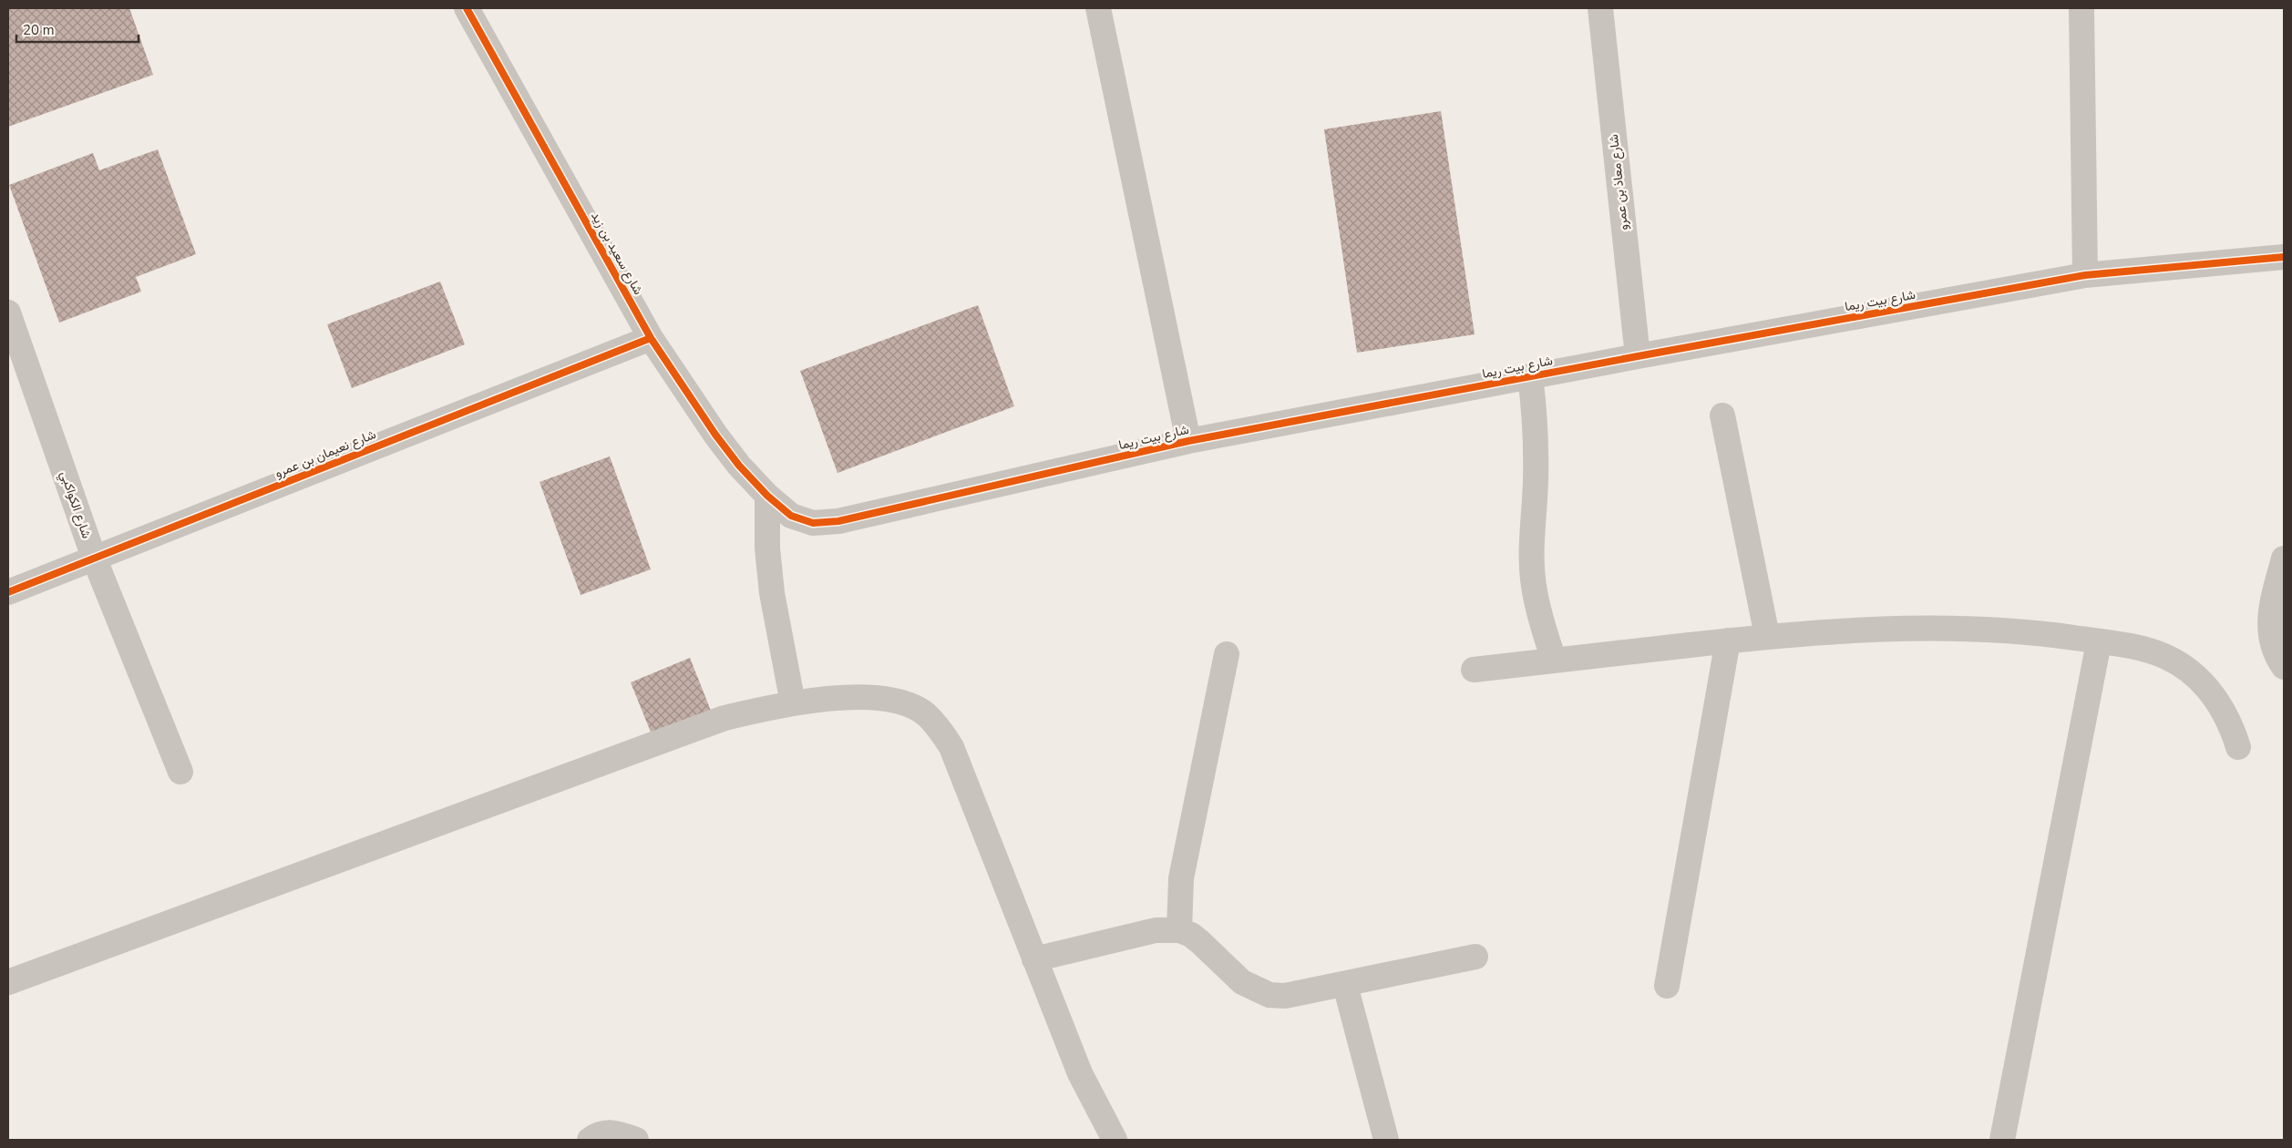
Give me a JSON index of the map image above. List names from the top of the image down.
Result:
{
  "streets": {
    "street": [
      "شارع معاذ بن عمرو",
      "شارع سعيد بن زيد",
      "شارع بيت ريما",
      "شارع نعيمان بن عمرو",
      "شارع الكواكبي"
    ]
  },
  "crossings": [
    ["شارع معاذ بن عمرو", "شارع بيت ريما"],
    ["شارع سعيد بن زيد", "شارع بيت ريما"],
    ["شارع سعيد بن زيد", "شارع نعيمان بن عمرو"],
    ["شارع نعيمان بن عمرو", "شارع الكواكبي"]
  ],
  "scale_bar": "20 m"
}
